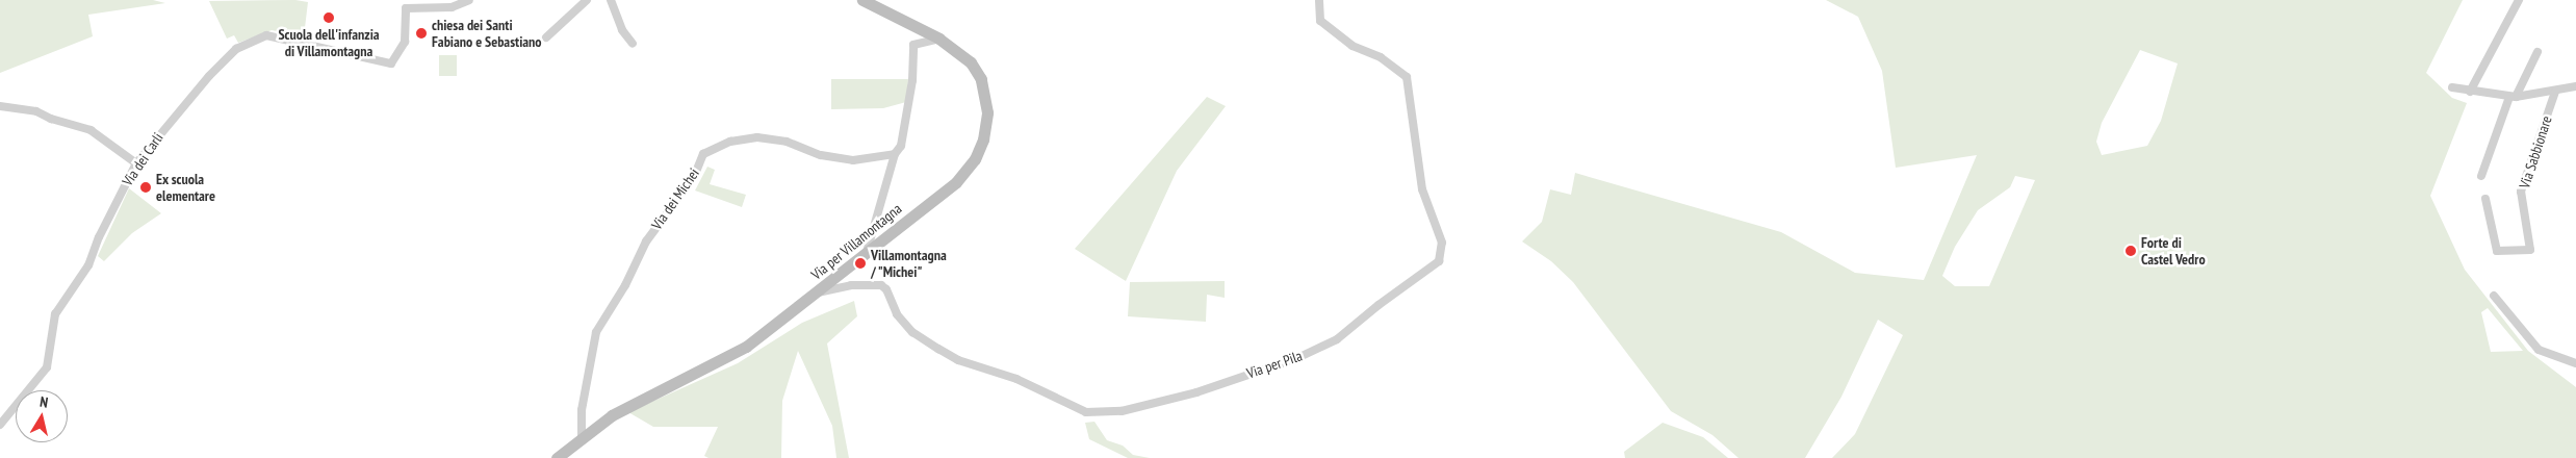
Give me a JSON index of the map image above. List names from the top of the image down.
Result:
{
  "streets": {
    "street": [
      "Via Sabbionare",
      "Via dei Carli",
      "Via dei Michei",
      "Via per Villamontagna",
      "Via per Pila"
    ]
  },
  "crossings": [
    ["Via dei Michei", "Via per Villamontagna"],
    ["Via per Villamontagna", "Via per Pila"]
  ],
  "places": [
    "Scuola dell'infanzia di Villamontagna",
    "chiesa dei Santi Fabiano e Sebastiano",
    "Ex scuola elementare",
    "Forte di Castel Vedro",
    "Villamontagna / \"Michei\""
  ],
  "north": "top"
}
